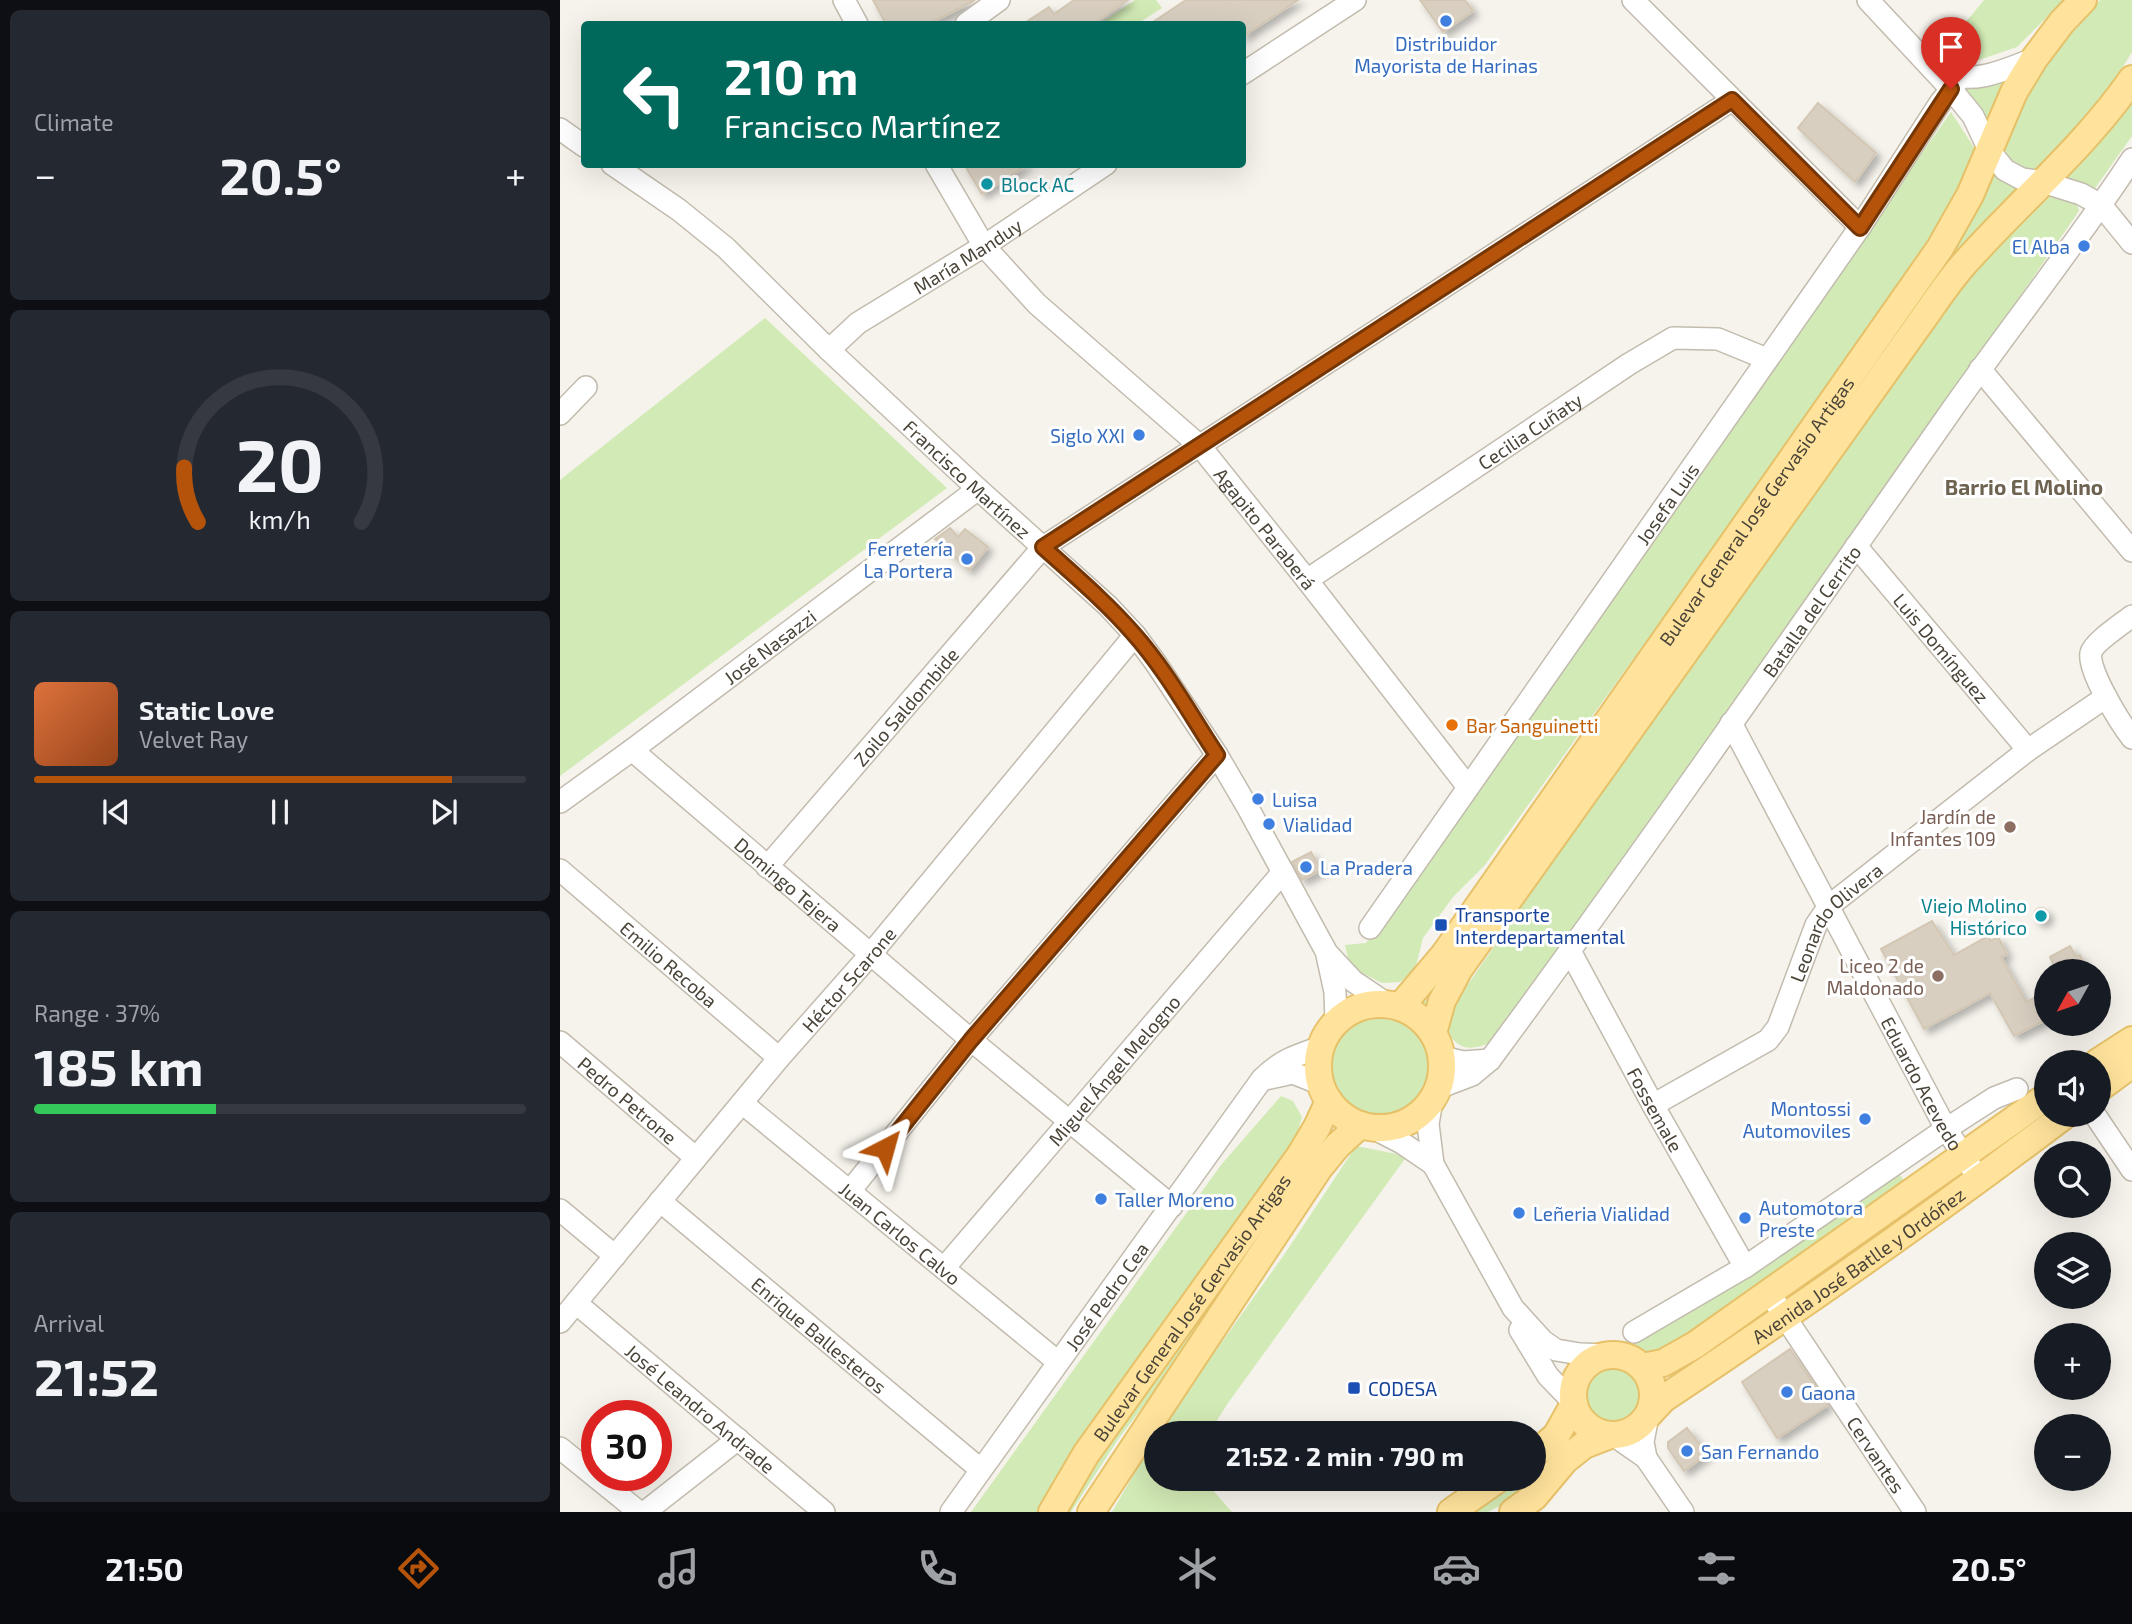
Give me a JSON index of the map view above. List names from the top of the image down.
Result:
{
  "streets": {
    "main road": ["Bulevar General José Gervasio Artigas", "Avenida José Batlle y Ordóñez"],
    "street": [
      "María Manduy",
      "Cecilia Cuñaty",
      "Francisco Martínez",
      "Josefa Luis",
      "Agapito Paraberá",
      "Batalla del Cerrito",
      "José Nasazzi",
      "Luis Domínguez",
      "Zoilo Saldombide",
      "Domingo Tejera",
      "Leonardo Olivera",
      "Emilio Recoba",
      "Héctor Scarone",
      "Miguel Ángel Melogno",
      "Eduardo Acevedo",
      "Pedro Petrone",
      "Fossemale",
      "Juan Carlos Calvo",
      "José Pedro Cea",
      "Enrique Ballesteros",
      "José Leandro Andrade",
      "Cervantes"
    ]
  },
  "crossings": [
    ["María Manduy", "Francisco Martínez"],
    ["María Manduy", "Agapito Paraberá"],
    ["Cecilia Cuñaty", "Josefa Luis"],
    ["Cecilia Cuñaty", "Agapito Paraberá"],
    ["Francisco Martínez", "Bulevar General José Gervasio Artigas"],
    ["Francisco Martínez", "José Nasazzi"],
    ["Francisco Martínez", "Zoilo Saldombide"],
    ["Francisco Martínez", "Héctor Scarone"],
    ["Francisco Martínez", "Miguel Ángel Melogno"],
    ["Francisco Martínez", "José Pedro Cea"],
    ["Josefa Luis", "Agapito Paraberá"],
    ["Bulevar General José Gervasio Artigas", "José Pedro Cea"],
    ["Agapito Paraberá", "Zoilo Saldombide"],
    ["Batalla del Cerrito", "Luis Domínguez"],
    ["Batalla del Cerrito", "Eduardo Acevedo"],
    ["Batalla del Cerrito", "Fossemale"],
    ["José Nasazzi", "Domingo Tejera"],
    ["Luis Domínguez", "Leonardo Olivera"],
    ["Zoilo Saldombide", "Domingo Tejera"],
    ["Domingo Tejera", "Héctor Scarone"],
    ["Domingo Tejera", "Miguel Ángel Melogno"],
    ["Domingo Tejera", "José Pedro Cea"],
    ["Leonardo Olivera", "Eduardo Acevedo"],
    ["Leonardo Olivera", "Fossemale"],
    ["Emilio Recoba", "Héctor Scarone"],
    ["Héctor Scarone", "Pedro Petrone"],
    ["Héctor Scarone", "Juan Carlos Calvo"],
    ["Héctor Scarone", "Enrique Ballesteros"],
    ["Héctor Scarone", "José Leandro Andrade"],
    ["Miguel Ángel Melogno", "Juan Carlos Calvo"],
    ["Eduardo Acevedo", "Avenida José Batlle y Ordóñez"],
    ["Juan Carlos Calvo", "José Pedro Cea"],
    ["Avenida José Batlle y Ordóñez", "Cervantes"],
    ["José Pedro Cea", "Enrique Ballesteros"]
  ],
  "districts": ["Barrio El Molino"],
  "places": {
    "other": [
      "Distribuidor Mayorista de Harinas",
      "Block AC",
      "El Alba",
      "Siglo XXI",
      "Ferretería La Portera",
      "Bar Sanguinetti",
      "Luisa",
      "Vialidad",
      "Jardín de Infantes 109",
      "La Pradera",
      "Viejo Molino Histórico",
      "Liceo 2 de Maldonado",
      "Montossi Automoviles",
      "Taller Moreno",
      "Leñeria Vialidad",
      "Automotora Preste",
      "Gaona",
      "San Fernando"
    ],
    "transit": ["Transporte Interdepartamental", "CODESA"]
  },
  "north": "bottom left",
  "page": {
    "tile": [
      "Climate",
      ["Range · 37%", "185 km"],
      ["Arrival", "21:52"]
    ],
    "turn": ["210 m", "Francisco Martínez"],
    "heat": ["−", "20.5°", "+"],
    "song": ["Static Love", "Velvet Ray"],
    "map_buttons": ["+", "−"],
    "limit": "30",
    "trip": "21:52 · 2 min · 790 m",
    "tabs": ["21:50", "20.5°"],
    "gauge": ["20", "km/h"]
  }
}
